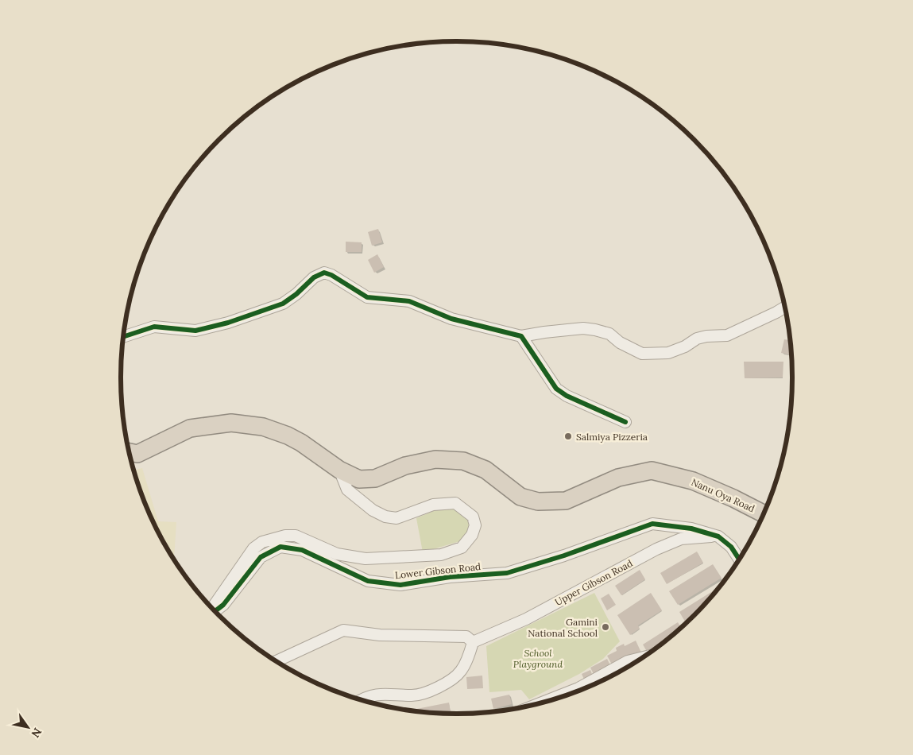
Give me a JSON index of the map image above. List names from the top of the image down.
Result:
{
  "streets": {
    "highway": ["Nanu Oya Road"],
    "street": ["Lower Gibson Road", "Upper Gibson Road"]
  },
  "crossings": [
    ["Lower Gibson Road", "Upper Gibson Road"]
  ],
  "parks": ["School Playground"],
  "places": ["Salmiya Pizzeria", "Gamini National School"],
  "north": "bottom right"
}
